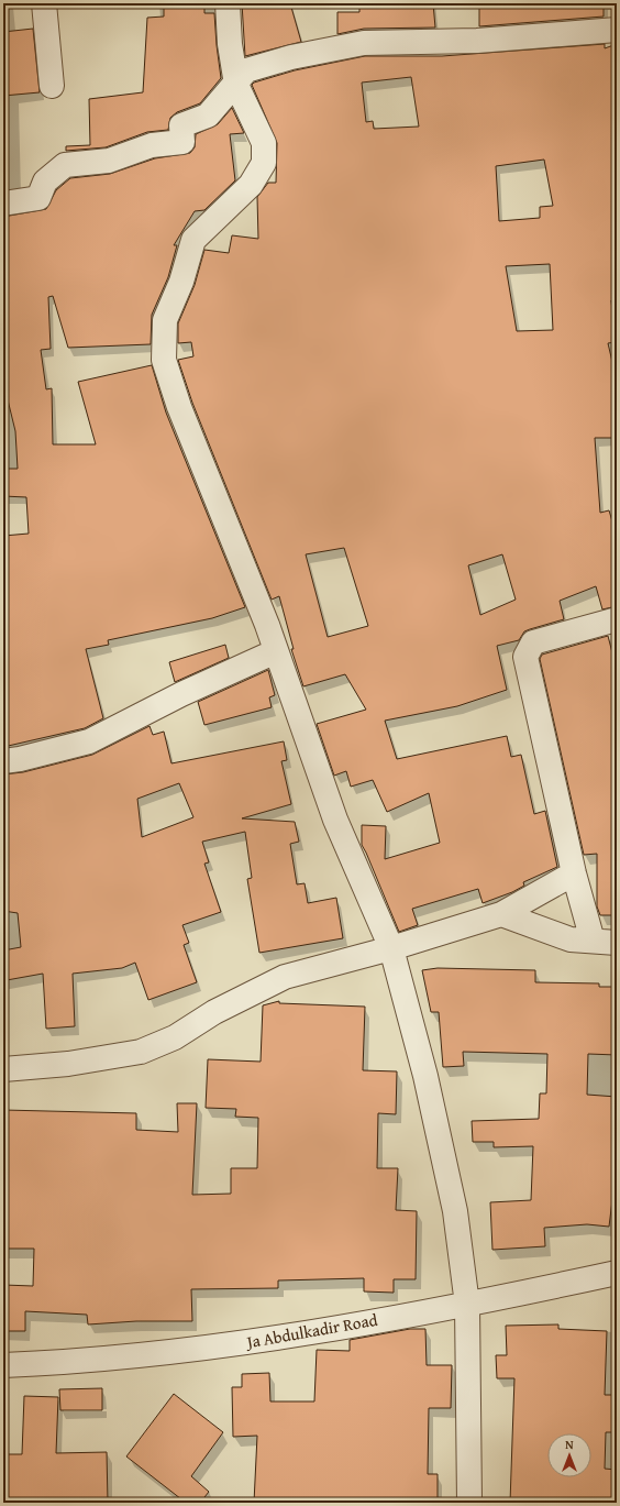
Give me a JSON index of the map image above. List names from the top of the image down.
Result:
{
  "streets": {
    "street": ["Ja Abdulkadir Road"]
  },
  "north": "top"
}
